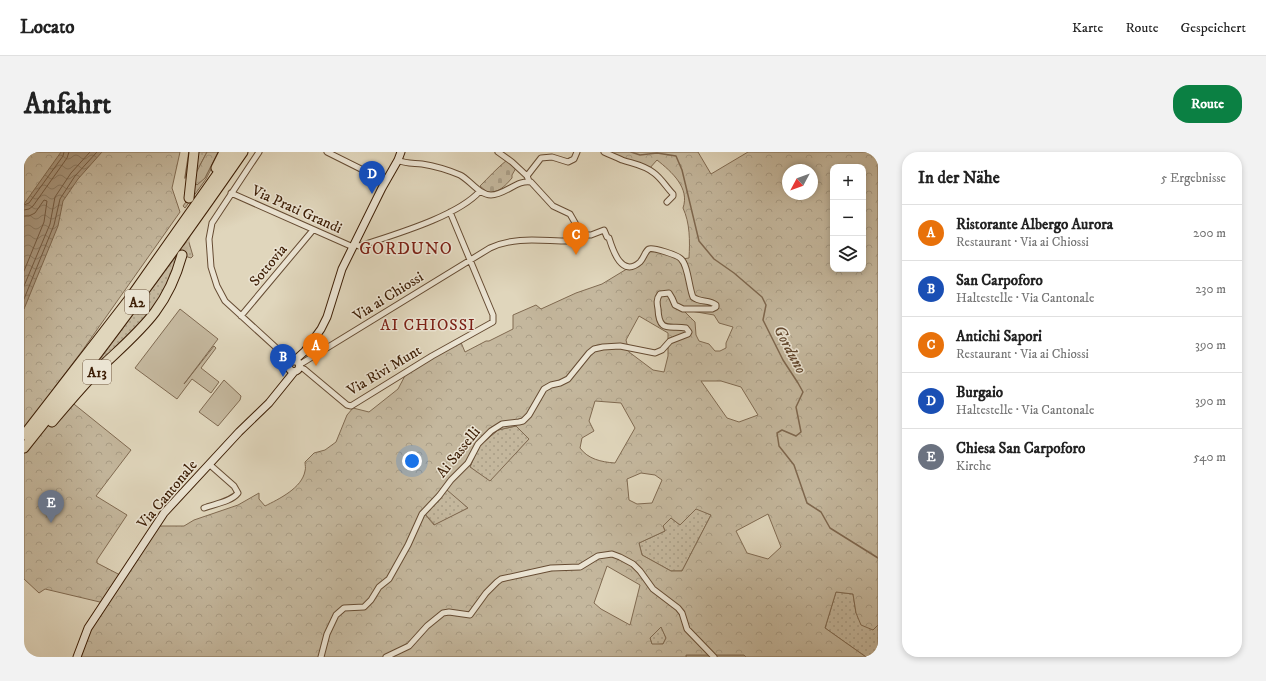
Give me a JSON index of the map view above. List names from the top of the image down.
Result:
{
  "streets": {
    "highway": ["A2", "A13"],
    "main road": ["Via Cantonale"],
    "street": [
      "Via Prati Grandi",
      "Sottovia",
      "Via ai Chiossi",
      "Via Rivi Munt",
      "Ai Sasselli"
    ]
  },
  "crossings": [
    ["Via Prati Grandi", "Sottovia"],
    ["Via Prati Grandi", "Via Cantonale"],
    ["Via ai Chiossi", "Via Rivi Munt"],
    ["Via ai Chiossi", "Ai Sasselli"],
    ["Via ai Chiossi", "Via Cantonale"],
    ["Via Rivi Munt", "Via Cantonale"]
  ],
  "districts": ["GORDUNO", "AI CHIOSSI"],
  "water": ["Gorduno"],
  "north": "bottom left",
  "page": {
    "header": "Locato",
    "nav": ["Karte", "Route", "Gespeichert"],
    "buttons": "Route",
    "title": "Anfahrt",
    "heading": ["In der Nähe", "5 Ergebnisse"],
    "pins": [
      "D",
      "C",
      "A",
      "B",
      "E"
    ],
    "map_buttons": ["+", "−"],
    "list": [
      {
        "mark": "A",
        "name": "Ristorante Albergo Aurora",
        "note": "Restaurant · Via ai Chiossi",
        "value": "200 m"
      },
      {
        "mark": "B",
        "name": "San Carpoforo",
        "note": "Haltestelle · Via Cantonale",
        "value": "230 m"
      },
      {
        "mark": "C",
        "name": "Antichi Sapori",
        "note": "Restaurant · Via ai Chiossi",
        "value": "390 m"
      },
      {
        "mark": "D",
        "name": "Burgaio",
        "note": "Haltestelle · Via Cantonale",
        "value": "390 m"
      },
      {
        "mark": "E",
        "name": "Chiesa San Carpoforo",
        "note": "Kirche",
        "value": "540 m"
      }
    ]
  }
}
